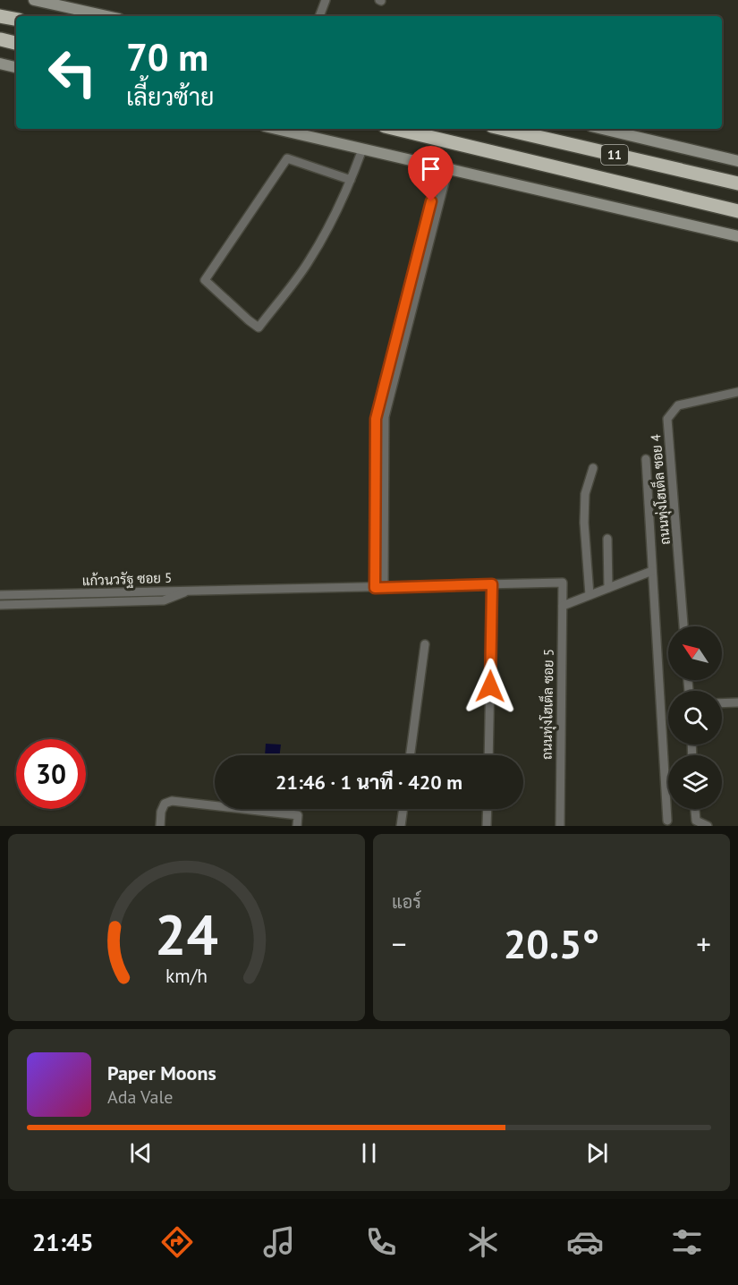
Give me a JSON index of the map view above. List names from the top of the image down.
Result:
{
  "streets": {
    "highway": ["11"],
    "street": ["ถนนทุ่งโฮเต็ล ซอย 4", "แก้วนวรัฐ ซอย 5", "ถนนทุ่งโฮเต็ล ซอย 5"]
  },
  "north": "top left",
  "page": {
    "turn": ["70 m", "เลี้ยวซ้าย"],
    "limit": "30",
    "trip": "21:46 · 1 นาที · 420 m",
    "tile": "แอร์",
    "heat": ["−", "20.5°", "+"],
    "song": ["Paper Moons", "Ada Vale"],
    "tabs": "21:45",
    "gauge": ["24", "km/h"]
  }
}
